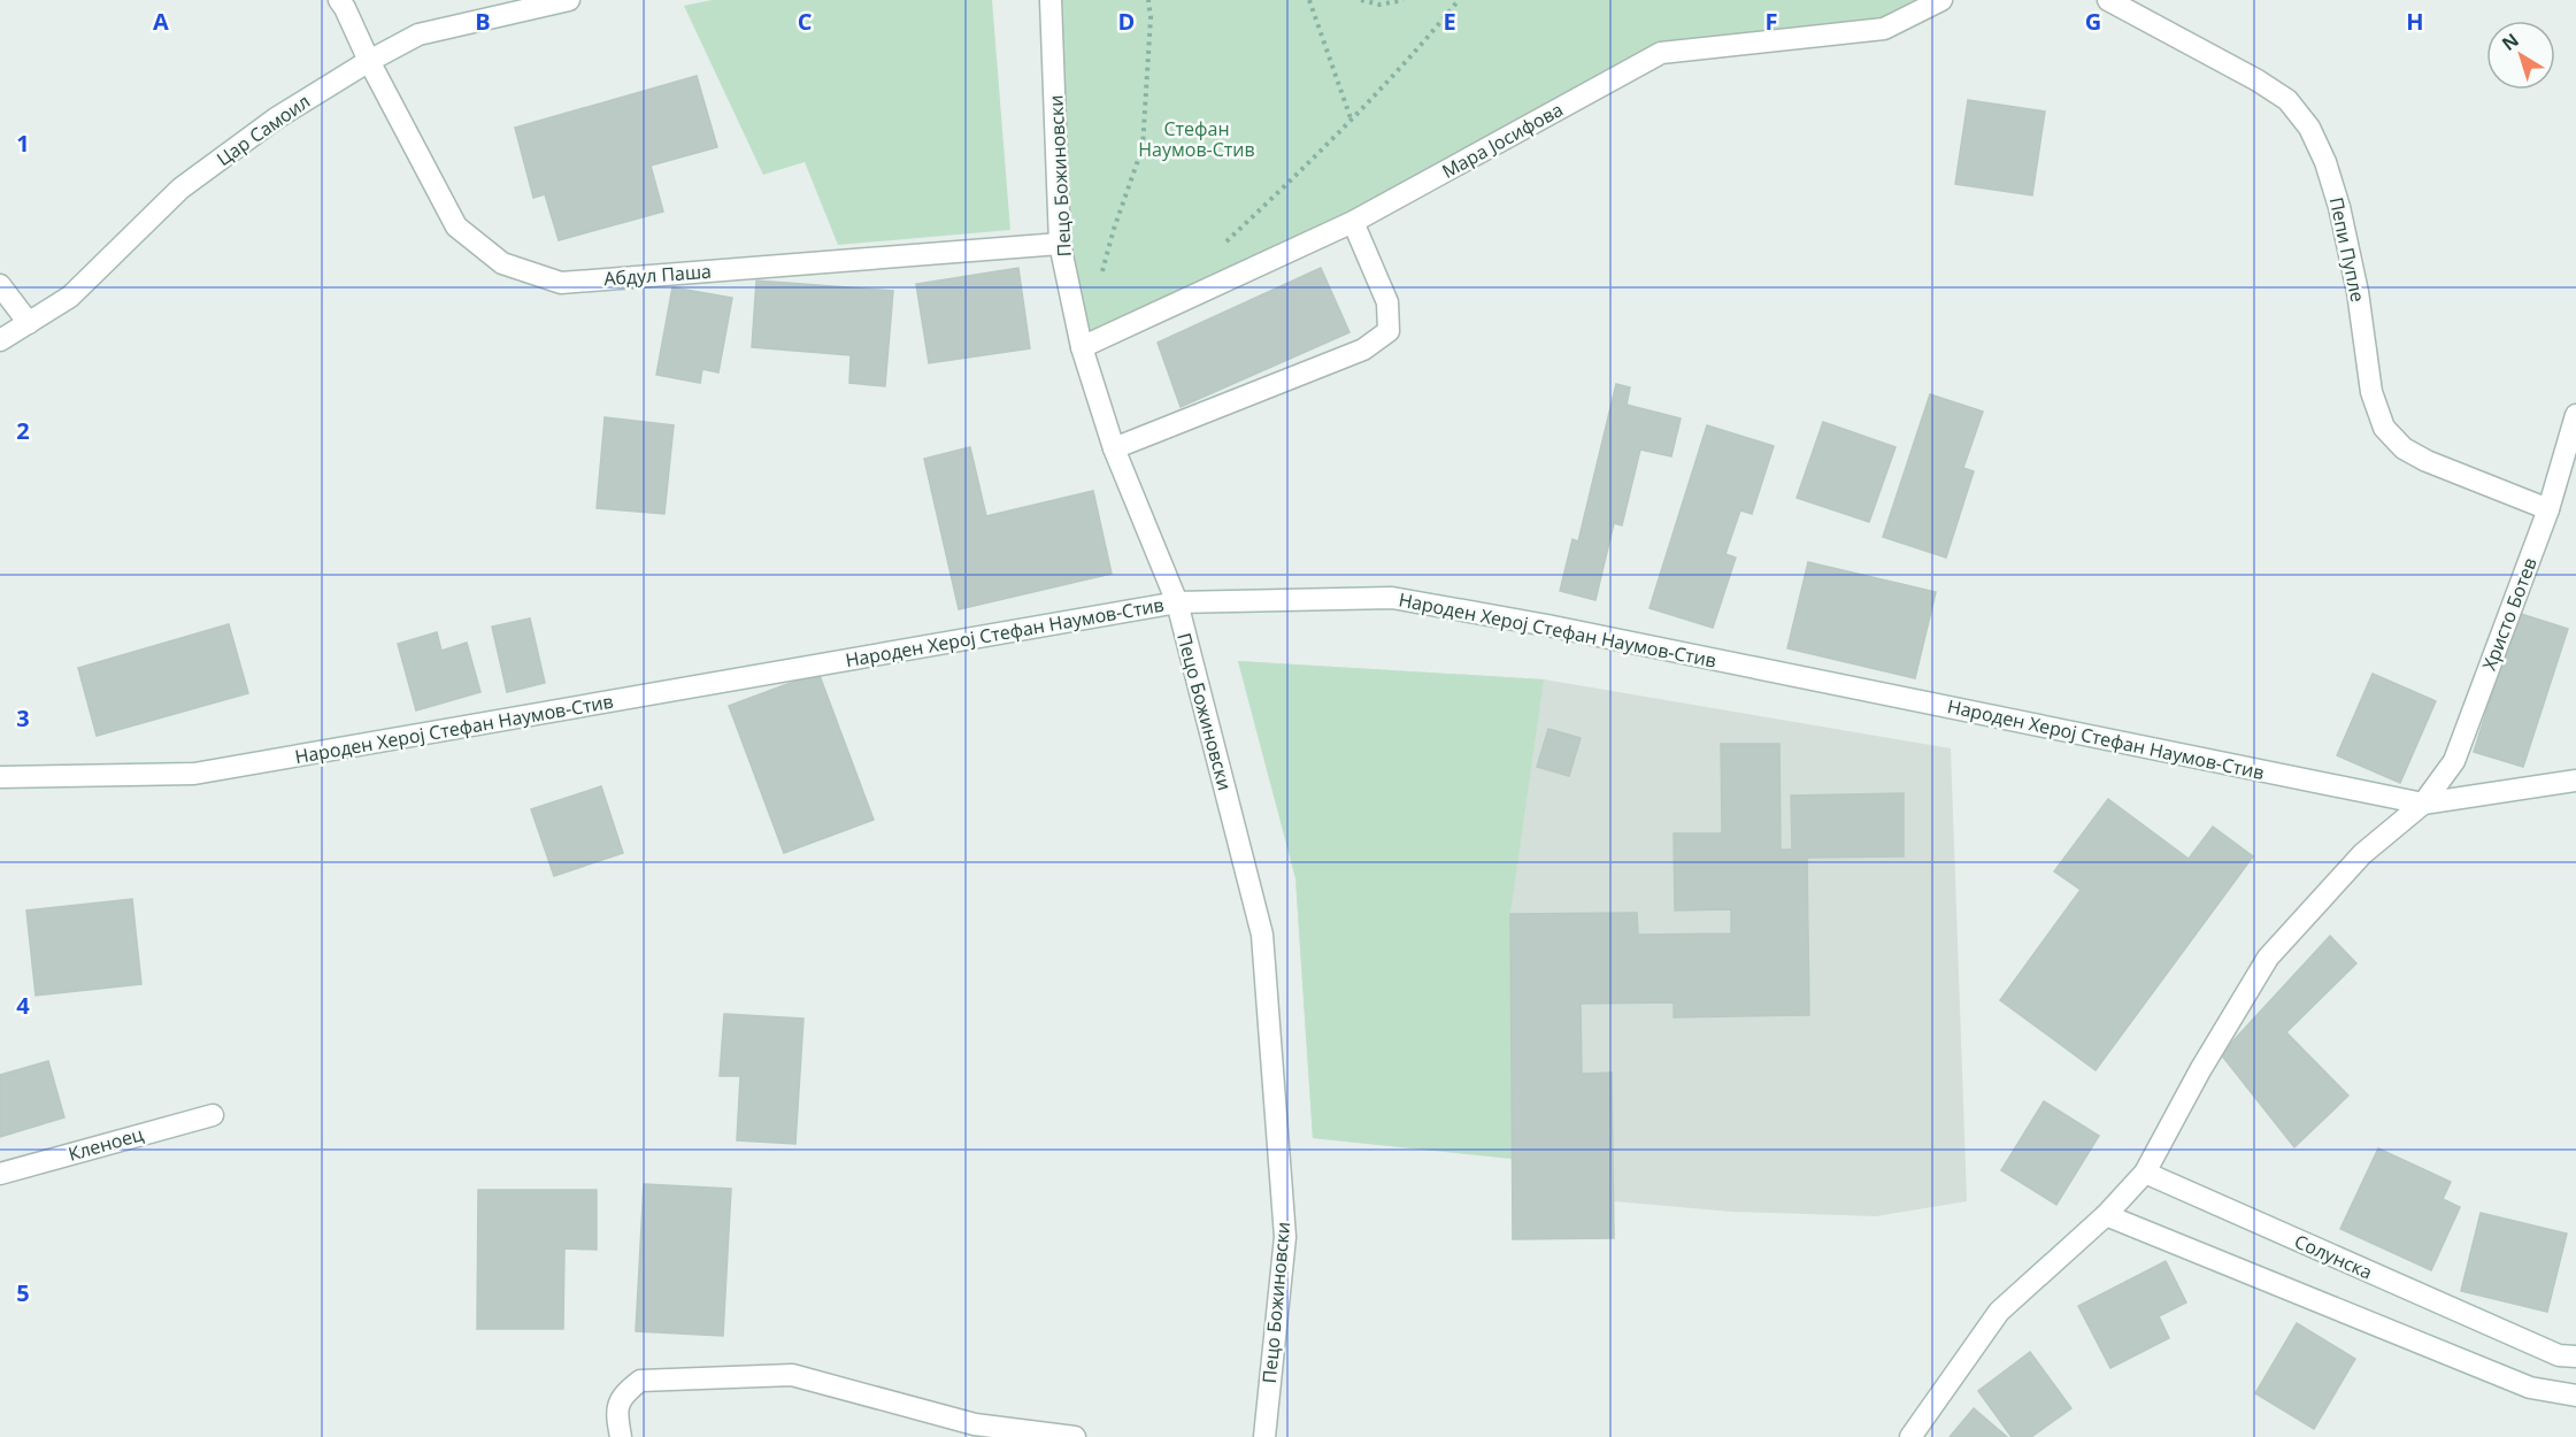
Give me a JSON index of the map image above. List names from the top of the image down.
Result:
{
  "streets": {
    "street": [
      "Цар Самоил",
      "Мара Јосифова",
      "Пецо Божиновски",
      "Пепи Пупле",
      "Абдул Паша",
      "Христо Ботев",
      "Народен Херој Стефан Наумов-Стив",
      "Кленоец",
      "Солунска"
    ]
  },
  "crossings": [
    ["Цар Самоил", "Абдул Паша"],
    ["Мара Јосифова", "Пецо Божиновски"],
    ["Пецо Божиновски", "Абдул Паша"],
    ["Пецо Божиновски", "Народен Херој Стефан Наумов-Стив"],
    ["Пепи Пупле", "Христо Ботев"],
    ["Христо Ботев", "Народен Херој Стефан Наумов-Стив"],
    ["Христо Ботев", "Солунска"]
  ],
  "parks": ["Стефан Наумов-Стив"],
  "north": "top left",
  "grid": {
    "columns": [
      "A",
      "B",
      "C",
      "D",
      "E",
      "F",
      "G",
      "H"
    ],
    "rows": [
      "1",
      "2",
      "3",
      "4",
      "5"
    ]
  }
}
